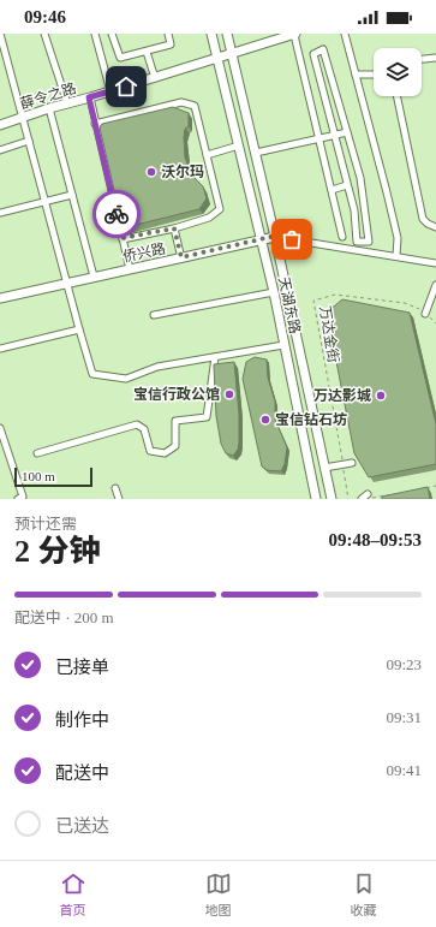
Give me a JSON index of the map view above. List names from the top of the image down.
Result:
{
  "streets": {
    "main road": ["薛令之路", "侨兴路", "天湖东路"],
    "path": ["万达金街"]
  },
  "crossings": [
    ["薛令之路", "天湖东路"],
    ["侨兴路", "天湖东路"]
  ],
  "places": [
    "沃尔玛",
    "宝信行政公馆",
    "万达影城",
    "宝信钻石坊"
  ],
  "scale_bar": "100 m",
  "page": {
    "status": "09:46",
    "scale": "100 m",
    "heading": ["2 分钟", "预计还需", "09:48–09:53"],
    "bar": "配送中 · 200 m",
    "list": [
      ["已接单", "09:23"],
      ["制作中", "09:31"],
      ["配送中", "09:41"],
      "已送达"
    ],
    "tabs": ["首页", "地图", "收藏"]
  }
}
